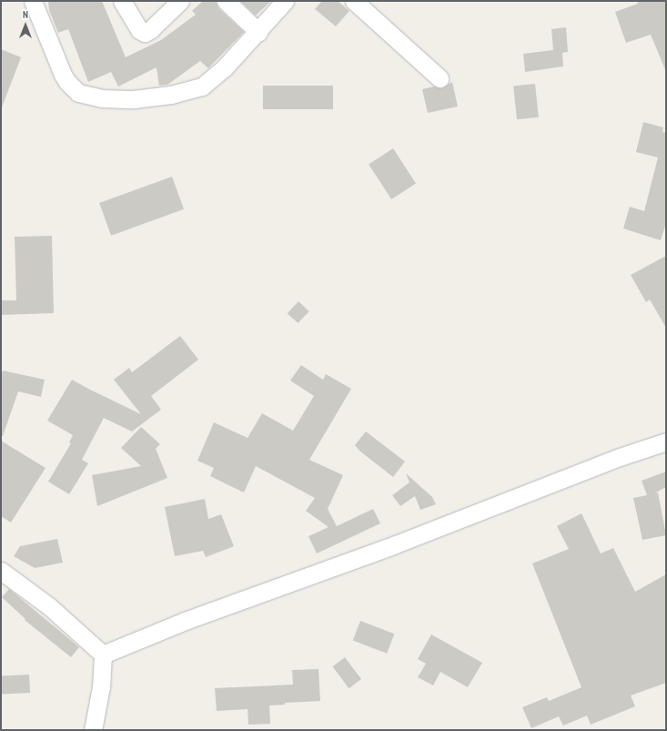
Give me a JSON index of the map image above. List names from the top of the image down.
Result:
{
  "north": "top"
}
